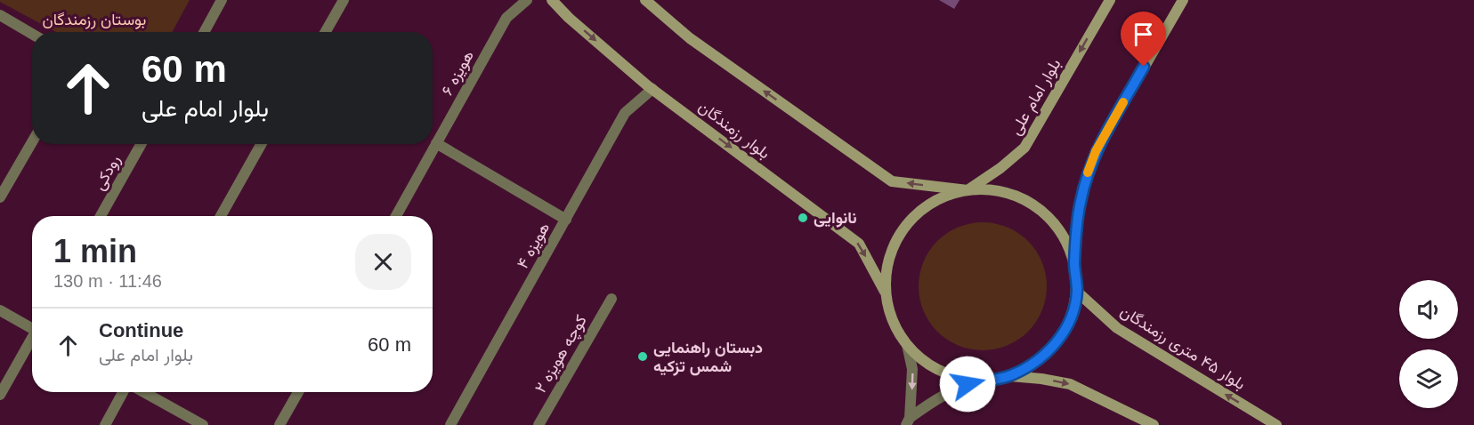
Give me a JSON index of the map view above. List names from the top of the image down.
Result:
{
  "streets": {
    "main road": ["بلوار امام على", "بلوار رزمندگان", "بلوار ۴۵ متری رزمندگان"],
    "street": [
      "هویزه ۶",
      "رودکی",
      "هویزه ۴",
      "کوچه هویزه ۲"
    ]
  },
  "crossings": [
    ["بلوار امام على", "بلوار رزمندگان"],
    ["بلوار امام على", "بلوار ۴۵ متری رزمندگان"],
    ["بلوار رزمندگان", "هویزه ۴"],
    ["بلوار رزمندگان", "بلوار ۴۵ متری رزمندگان"]
  ],
  "parks": ["بوستان رزمندگان"],
  "places": ["نانوایی", "دبستان راهنمایی شمس تزکیه"],
  "page": {
    "turn": ["60 m", "بلوار امام على"],
    "heading": ["1 min", "130 m · 11:46"],
    "list": [
      {
        "name": "Continue",
        "note": "بلوار امام على",
        "value": "60 m"
      }
    ]
  }
}
